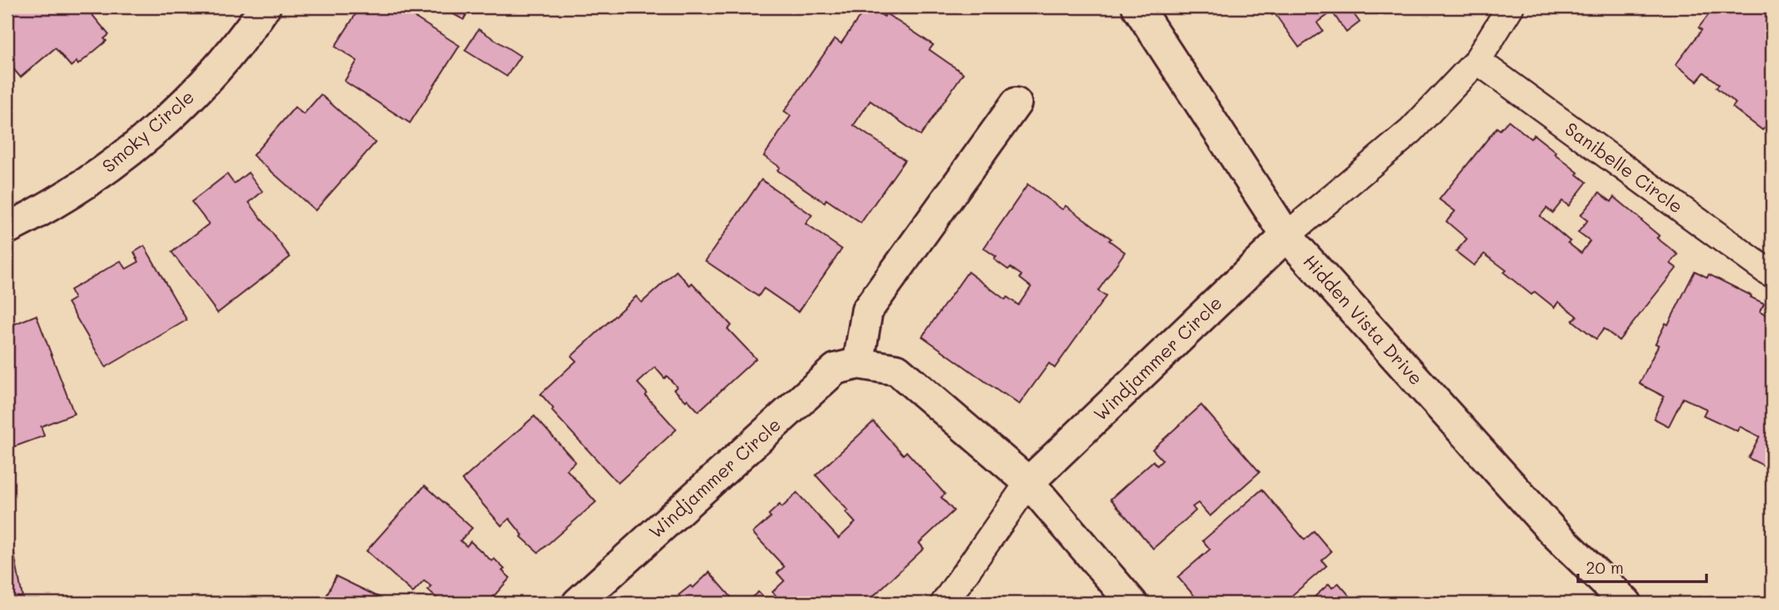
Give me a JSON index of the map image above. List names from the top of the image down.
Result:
{
  "streets": {
    "street": ["Smoky Circle", "Hidden Vista Drive", "Windjammer Circle"],
    "lane": ["Sanibelle Circle"]
  },
  "crossings": [
    ["Hidden Vista Drive", "Windjammer Circle"]
  ],
  "scale_bar": "20 m"
}
